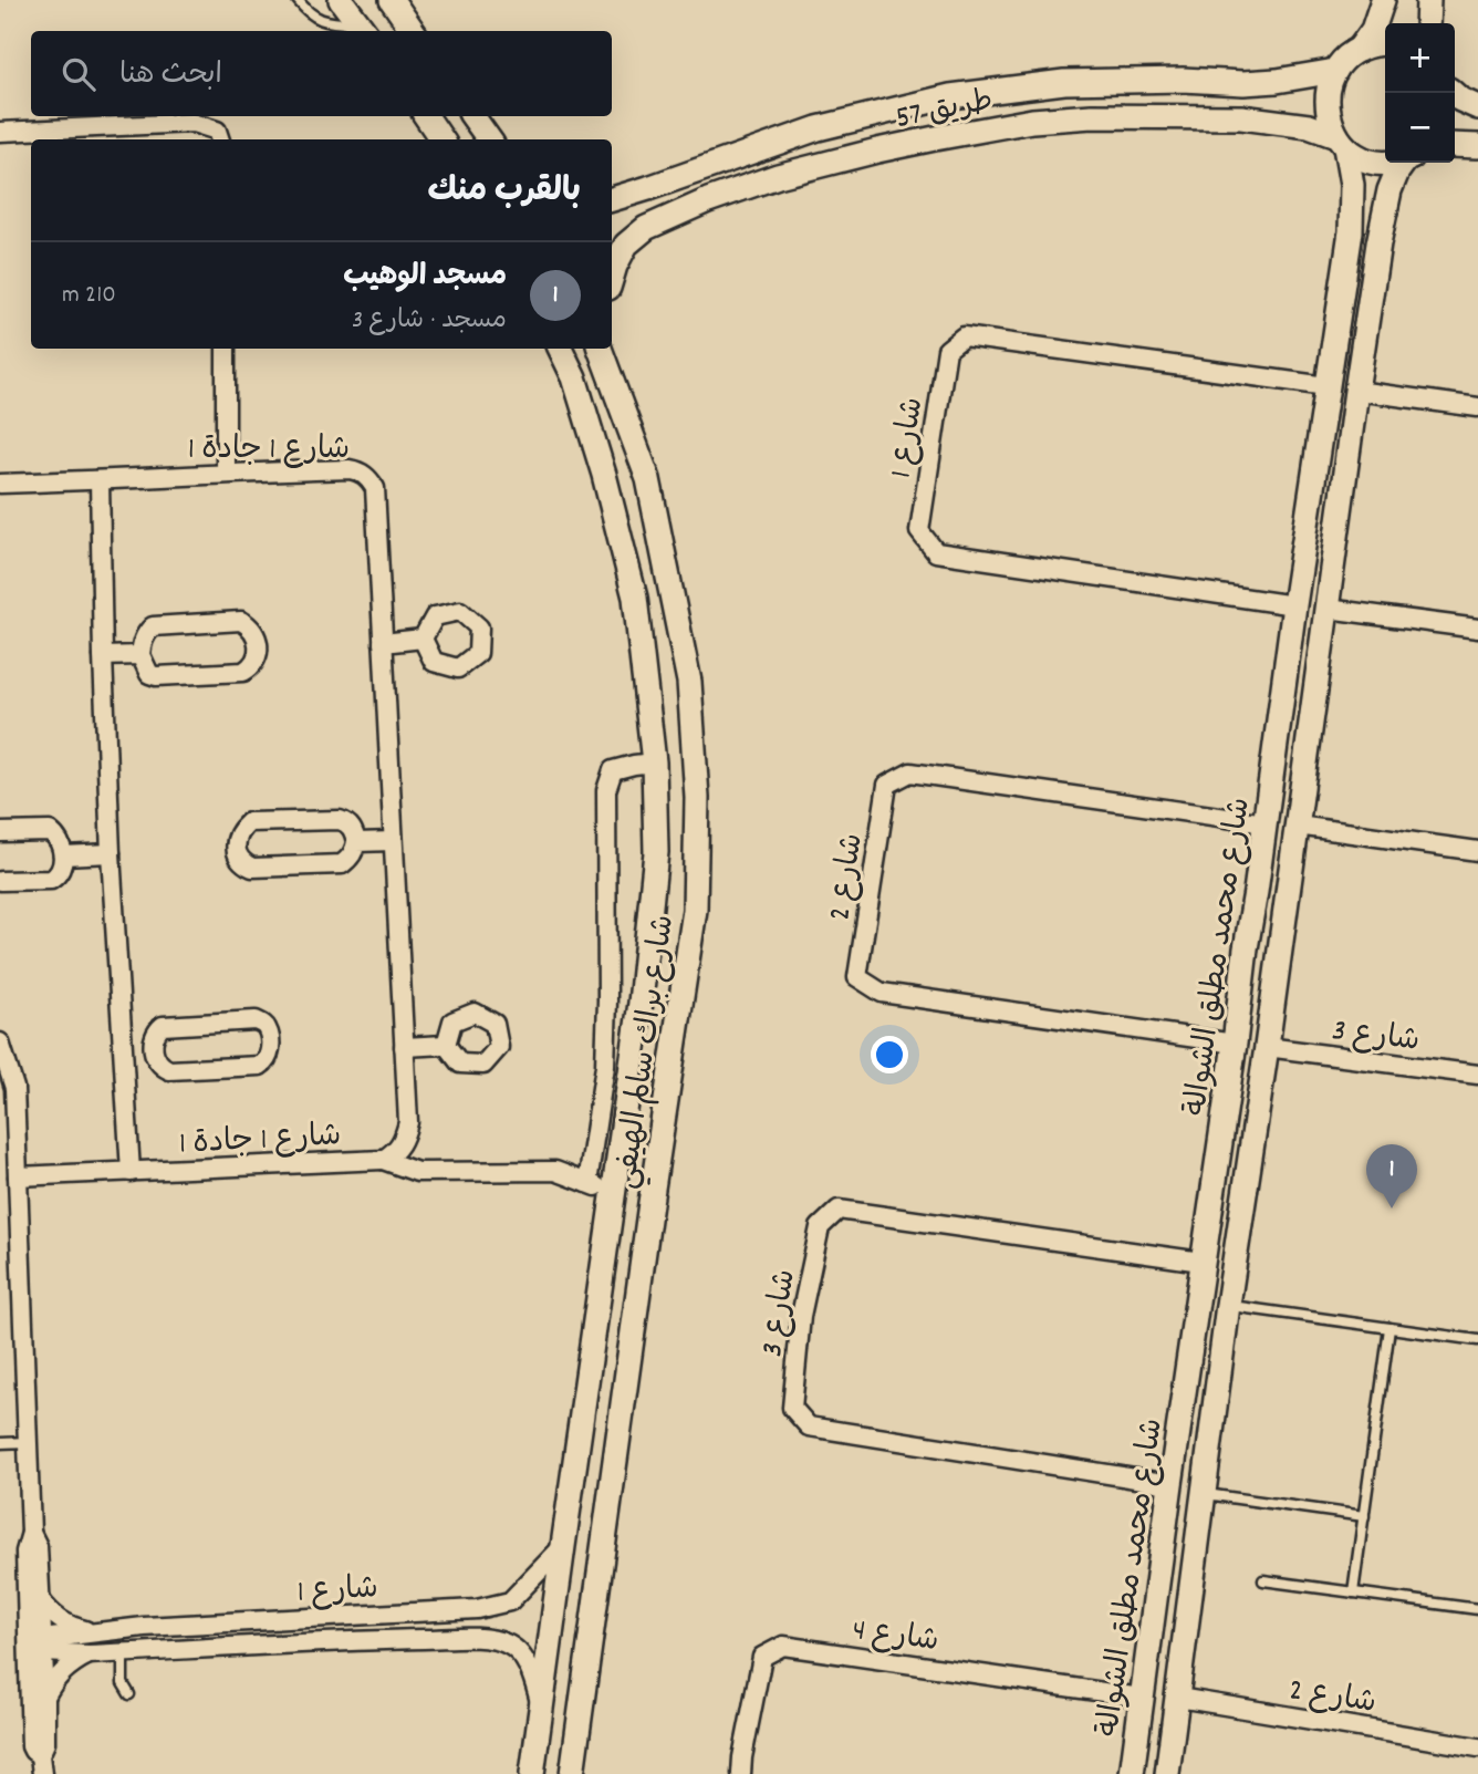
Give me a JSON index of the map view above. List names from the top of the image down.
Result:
{
  "streets": {
    "street": [
      "طريق 57",
      "شارع 1",
      "شارع 1 جادة 1",
      "شارع 2",
      "شارع محمد مطلق الشوالة",
      "شارع 3",
      "شارع براك سالم الهيفي",
      "شارع 4"
    ]
  },
  "crossings": [
    ["طريق 57", "شارع محمد مطلق الشوالة"],
    ["شارع 1", "شارع محمد مطلق الشوالة"],
    ["شارع 1", "شارع براك سالم الهيفي"],
    ["شارع 2", "شارع محمد مطلق الشوالة"],
    ["شارع محمد مطلق الشوالة", "شارع 3"],
    ["شارع محمد مطلق الشوالة", "شارع 4"]
  ],
  "page": {
    "map_buttons": ["+", "−"],
    "search": "ابحث هنا",
    "heading": "بالقرب منك",
    "list": [
      {
        "mark": "1",
        "name": "مسجد الوهيب",
        "note": "مسجد · شارع 3",
        "value": "210 m"
      }
    ],
    "pins": "1"
  }
}
